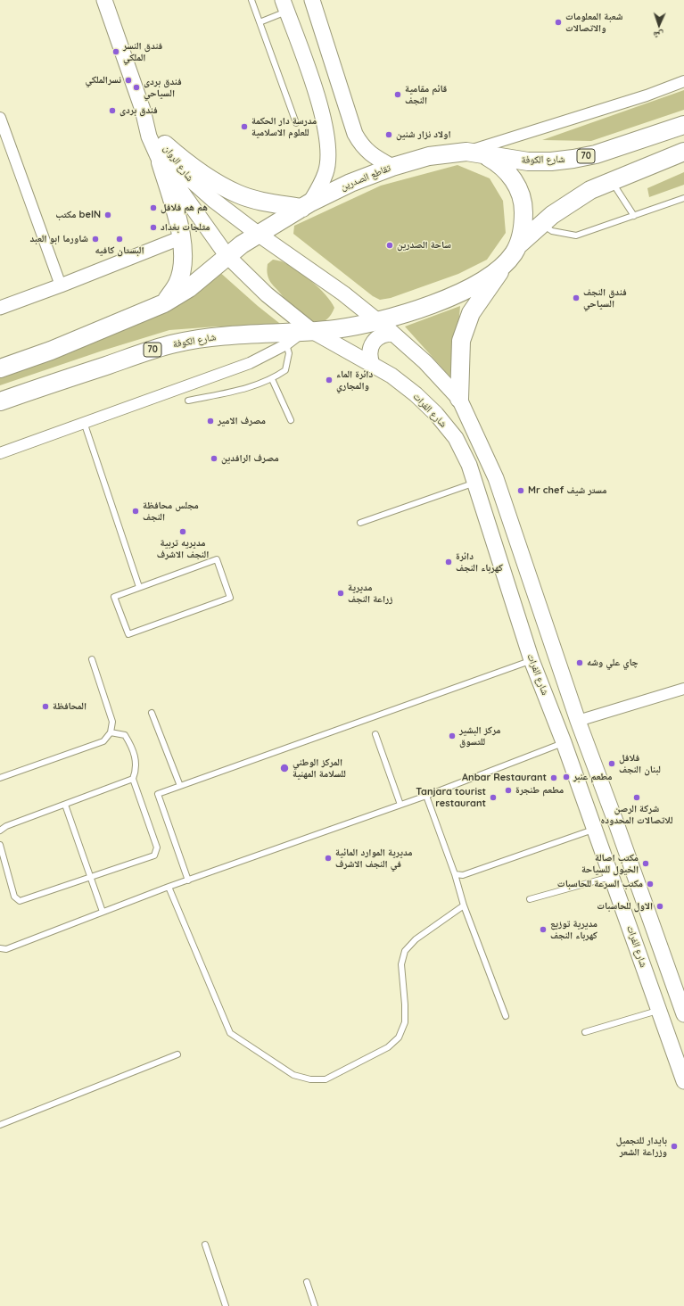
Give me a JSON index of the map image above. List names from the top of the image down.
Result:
{
  "streets": {
    "highway": ["70", "شارع الكوفة", "تقاطع الصدرين"],
    "main road": ["شارع الروان", "شارع الفرات"]
  },
  "crossings": [
    ["70", "شارع الكوفة"],
    ["70", "شارع الروان"],
    ["70", "تقاطع الصدرين"],
    ["70", "شارع الفرات"],
    ["شارع الكوفة", "شارع الروان"],
    ["شارع الكوفة", "تقاطع الصدرين"],
    ["شارع الكوفة", "شارع الفرات"],
    ["شارع الروان", "تقاطع الصدرين"],
    ["شارع الروان", "شارع الفرات"]
  ],
  "places": [
    "شعبة المعلومات والاتصالات",
    "فندق النسر الملكي",
    "نسرالملكي",
    "فندق بردى السياحي",
    "قائم مقامية النجف",
    "فندق بردى",
    "مدرسة دار الحكمة للعلوم الاسلامية",
    "اولاد نزار شنين",
    "هم هم فلافل",
    "مكتب beIN",
    "مثلجات بغداد",
    "شاورما ابو العبد",
    "البستان كافيه",
    "ساحة الصدرين",
    "فندق النجف السياحي",
    "دائرة الماء والمجاري",
    "مصرف الامير",
    "مصرف الرافدين",
    "Mr chef مستر شيف",
    "مجلس محافظة النجف",
    "مديريه تربية النجف الاشرف",
    "دائرة كهرباء النجف",
    "مديرية زراعة النجف",
    "چاي علي وشه",
    "المحافظة",
    "مركز البشير للتسوق",
    "فلافل لبنان النجف",
    "المركز الوطني للسلامة المهنية",
    "مطعم عنبر",
    "Anbar Restaurant",
    "مطعم طنجرة",
    "Tanjara tourist restaurant",
    "شركة الرصن للاتصالات المحدوده",
    "مديرية الموارد المائية في النجف الاشرف",
    "مكتب اصالة الخيول للسياحة",
    "مكتب السرعة للحاسبات",
    "الاول للحاسبات",
    "مديرية توزيع كهرباء النجف",
    "بايدار للتجميل وزراعة الشعر"
  ],
  "north": "bottom"
}
